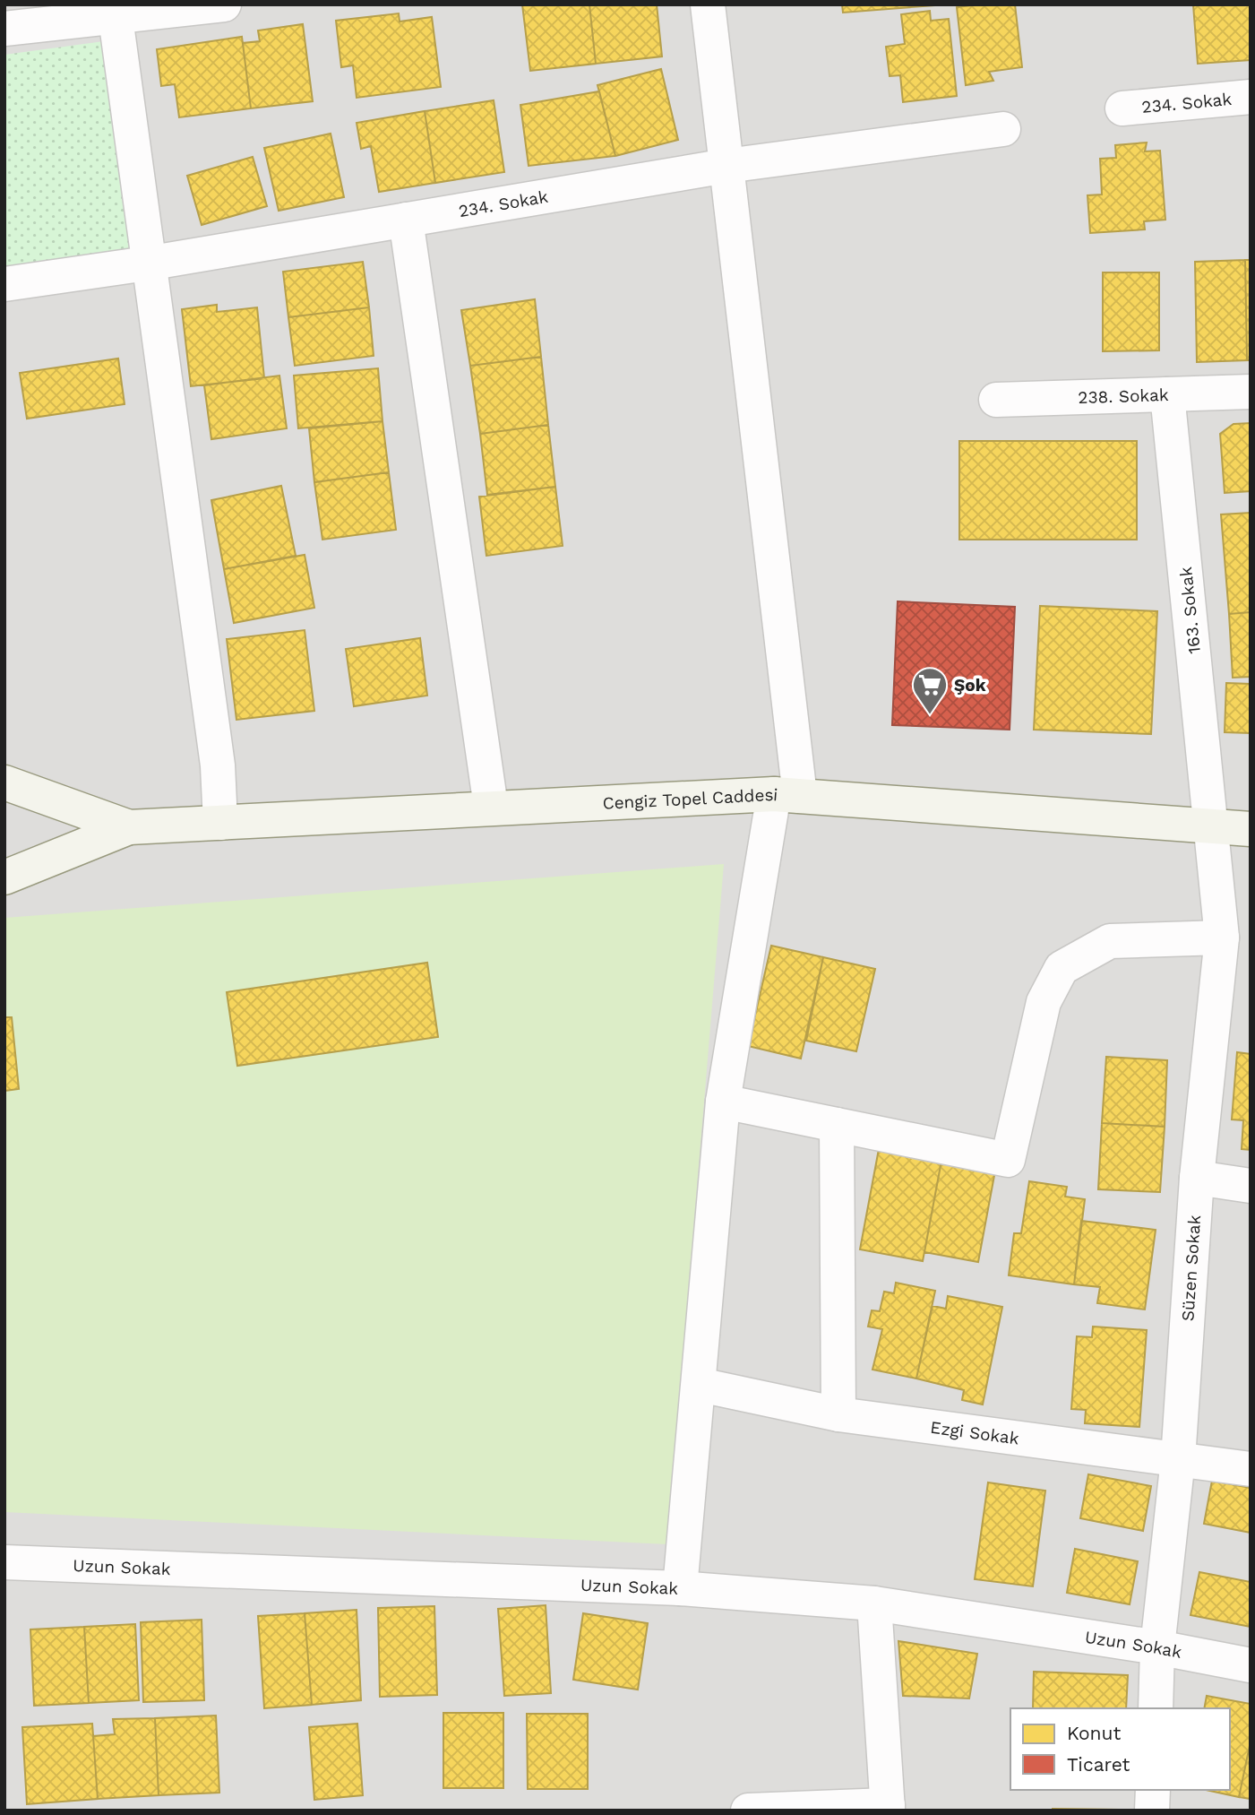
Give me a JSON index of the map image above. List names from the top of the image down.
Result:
{
  "streets": {
    "main road": ["Cengiz Topel Caddesi"],
    "street": [
      "234. Sokak",
      "238. Sokak",
      "163. Sokak",
      "Süzen Sokak",
      "Ezgi Sokak",
      "Uzun Sokak"
    ]
  },
  "crossings": [
    ["238. Sokak", "163. Sokak"],
    ["163. Sokak", "Cengiz Topel Caddesi"],
    ["163. Sokak", "Süzen Sokak"],
    ["Cengiz Topel Caddesi", "Süzen Sokak"],
    ["Süzen Sokak", "Ezgi Sokak"],
    ["Süzen Sokak", "Uzun Sokak"]
  ],
  "places": {
    "supermarket": ["Şok"]
  },
  "legend": ["Konut", "Ticaret"]
}
